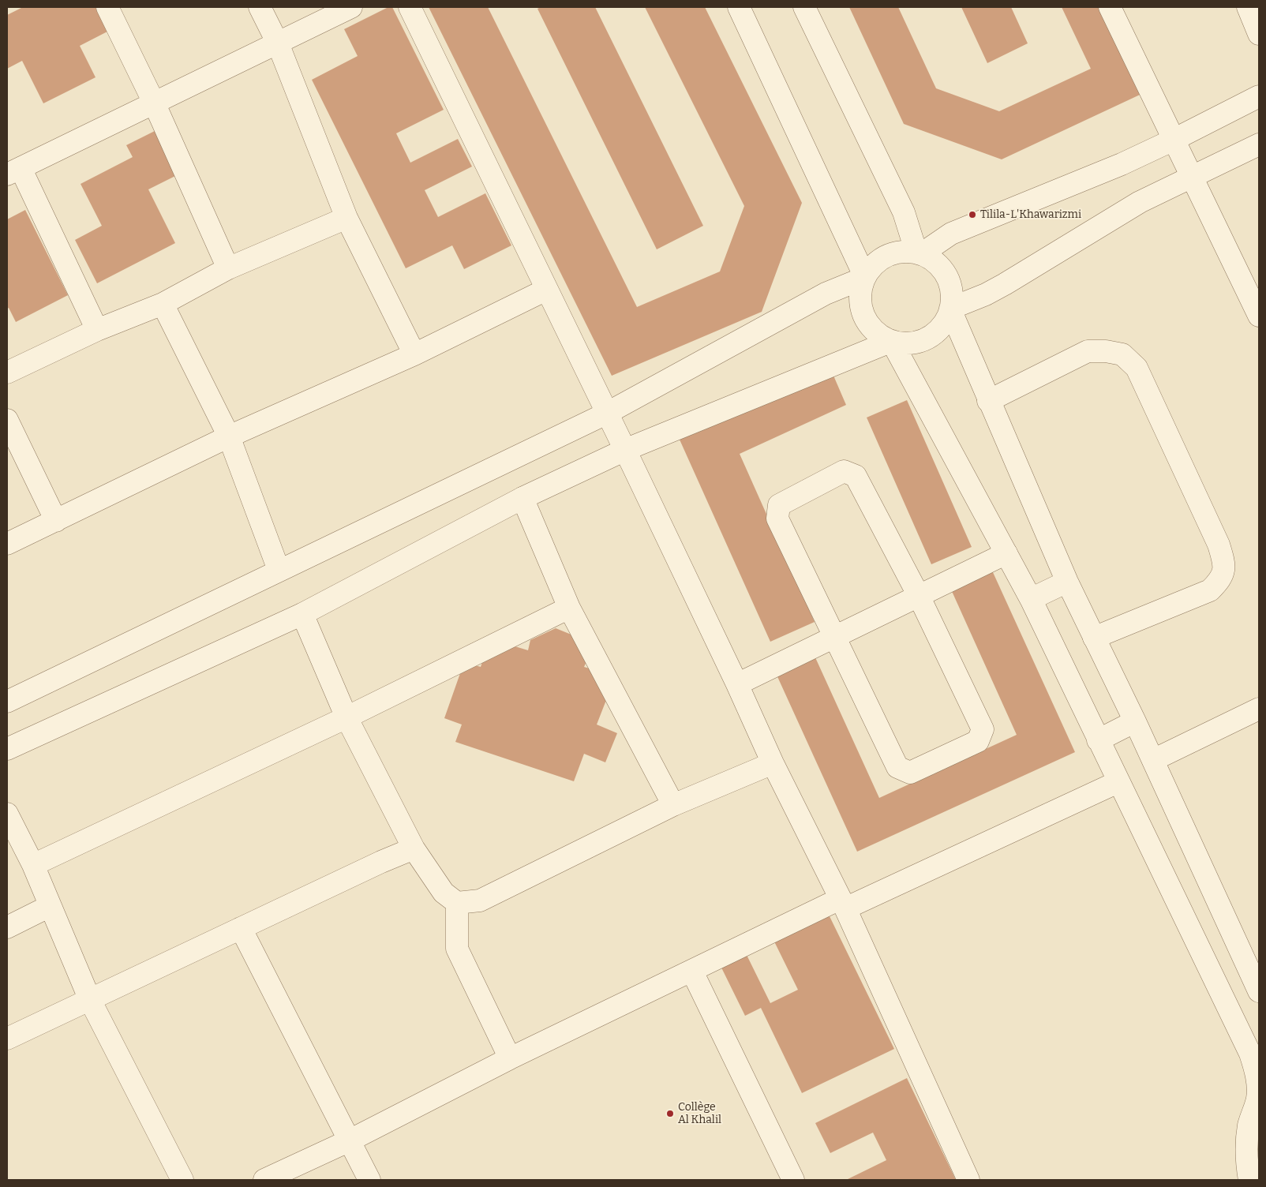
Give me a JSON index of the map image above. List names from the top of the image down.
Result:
{
  "places": ["Tilila-L'Khawarizmi", "Collège Al Khalil"]
}
